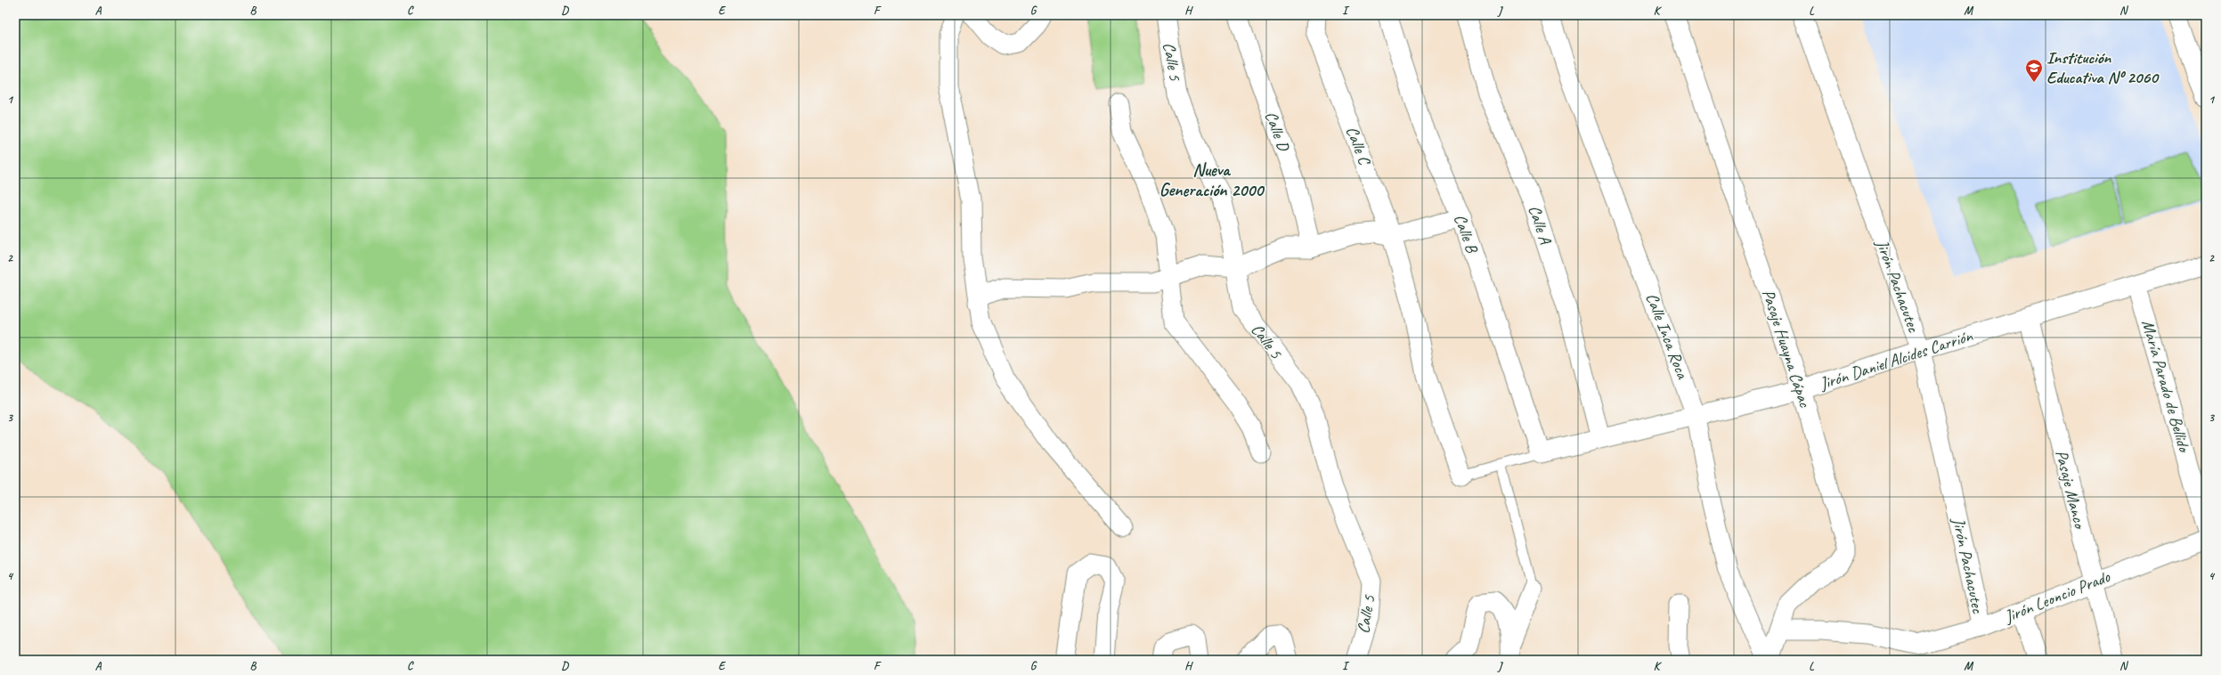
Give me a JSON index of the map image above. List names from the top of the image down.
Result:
{
  "streets": {
    "street": [
      "Calle 5",
      "Calle D",
      "Calle C",
      "Calle A",
      "Calle B",
      "Jirón Pachacutec",
      "Calle Inca Roca",
      "Pasaje Huayna Cápac",
      "Jirón Daniel Alcides Carrión",
      "María Parado de Bellido",
      "Pasaje Manco",
      "Jirón Leoncio Prado"
    ]
  },
  "crossings": [
    ["Calle A", "Jirón Daniel Alcides Carrión"],
    ["Calle B", "Jirón Daniel Alcides Carrión"],
    ["Jirón Pachacutec", "Jirón Daniel Alcides Carrión"],
    ["Jirón Pachacutec", "Jirón Leoncio Prado"],
    ["Calle Inca Roca", "Jirón Daniel Alcides Carrión"],
    ["Pasaje Huayna Cápac", "Jirón Daniel Alcides Carrión"],
    ["Pasaje Huayna Cápac", "Jirón Leoncio Prado"],
    ["Jirón Daniel Alcides Carrión", "María Parado de Bellido"],
    ["Jirón Daniel Alcides Carrión", "Pasaje Manco"],
    ["Pasaje Manco", "Jirón Leoncio Prado"]
  ],
  "districts": ["Nueva Generación 2000"],
  "places": {
    "school or university": ["Institución Educativa Nº 2060"]
  },
  "grid": {
    "columns": [
      "A",
      "B",
      "C",
      "D",
      "E",
      "F",
      "G",
      "H",
      "I",
      "J",
      "K",
      "L",
      "M",
      "N"
    ],
    "rows": [
      "1",
      "2",
      "3",
      "4"
    ]
  }
}
